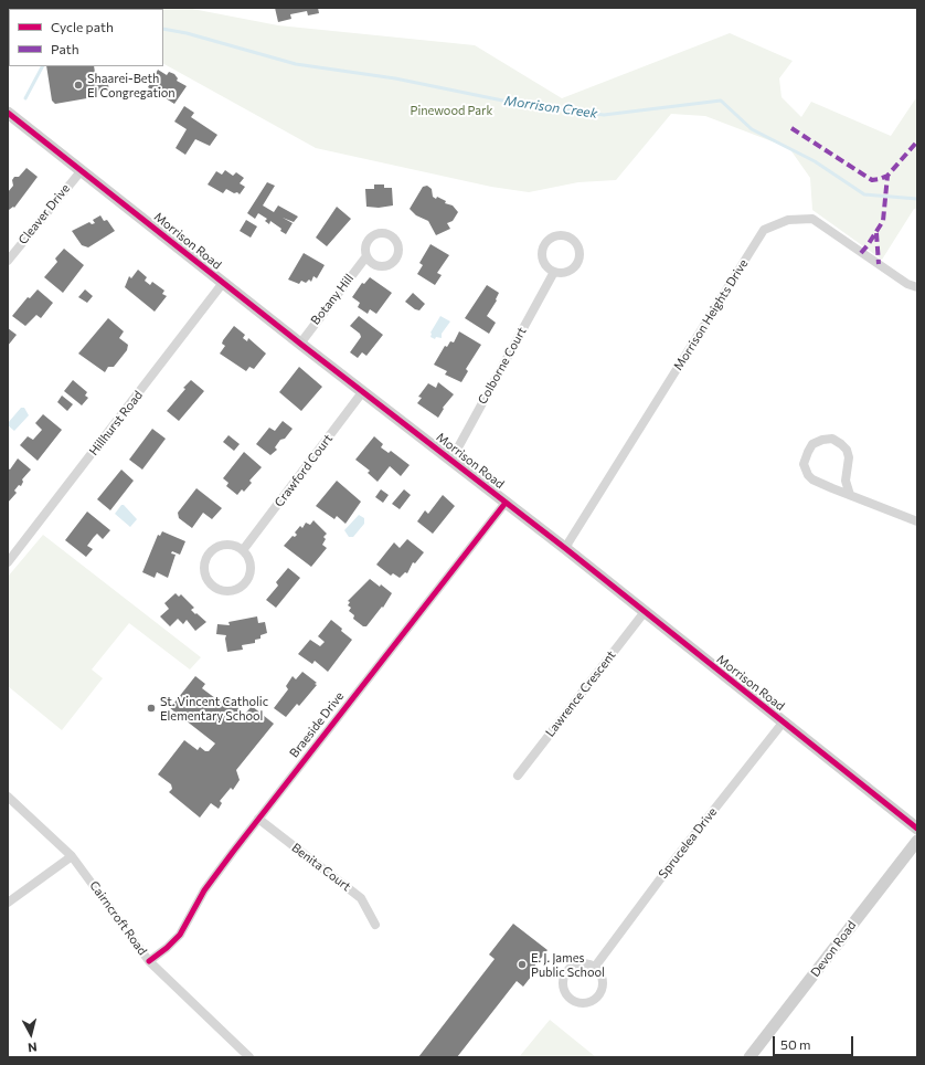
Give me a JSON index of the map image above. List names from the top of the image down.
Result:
{
  "streets": {
    "street": [
      "Cleaver Drive",
      "Morrison Road",
      "Botany Hill",
      "Morrison Heights Drive",
      "Colborne Court",
      "Hillhurst Road",
      "Crawford Court",
      "Lawrence Crescent",
      "Braeside Drive",
      "Sprucelea Drive",
      "Benita Court",
      "Cairncroft Road",
      "Devon Road"
    ]
  },
  "crossings": [
    ["Cleaver Drive", "Morrison Road"],
    ["Morrison Road", "Botany Hill"],
    ["Morrison Road", "Morrison Heights Drive"],
    ["Morrison Road", "Colborne Court"],
    ["Morrison Road", "Hillhurst Road"],
    ["Morrison Road", "Crawford Court"],
    ["Morrison Road", "Lawrence Crescent"],
    ["Morrison Road", "Braeside Drive"],
    ["Morrison Road", "Sprucelea Drive"],
    ["Braeside Drive", "Benita Court"],
    ["Braeside Drive", "Cairncroft Road"]
  ],
  "water": ["Morrison Creek"],
  "parks": ["Pinewood Park"],
  "places": ["Shaarei-Beth El Congregation", "St. Vincent Catholic Elementary School", "E. J. James Public School"],
  "legend": ["Cycle path", "Path"],
  "scale_bar": "50 m",
  "north": "bottom"
}
